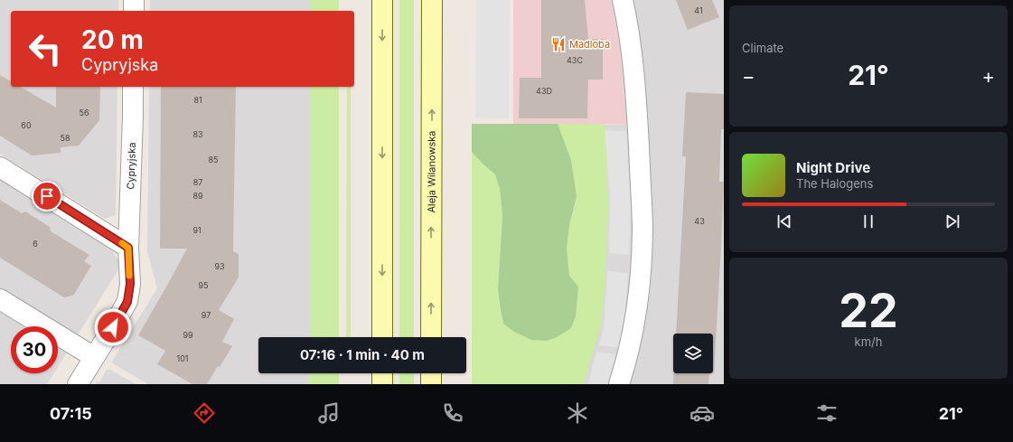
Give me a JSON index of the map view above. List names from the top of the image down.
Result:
{
  "streets": {
    "main road": ["Aleja Wilanowska"],
    "street": ["Cypryjska"]
  },
  "places": {
    "restaurant": ["Madloba"]
  },
  "house_numbers": [
    "41",
    "43C",
    "43D",
    "81",
    "56",
    "60",
    "83",
    "58",
    "85",
    "87",
    "89",
    "43",
    "91",
    "6",
    "93",
    "95",
    "97",
    "99",
    "101"
  ],
  "page": {
    "tile": [
      "Climate",
      ["22", "km/h"]
    ],
    "turn": ["20 m", "Cypryjska"],
    "heat": ["−", "21°", "+"],
    "song": ["Night Drive", "The Halogens"],
    "limit": "30",
    "trip": "07:16 · 1 min · 40 m",
    "tabs": ["07:15", "21°"]
  }
}
